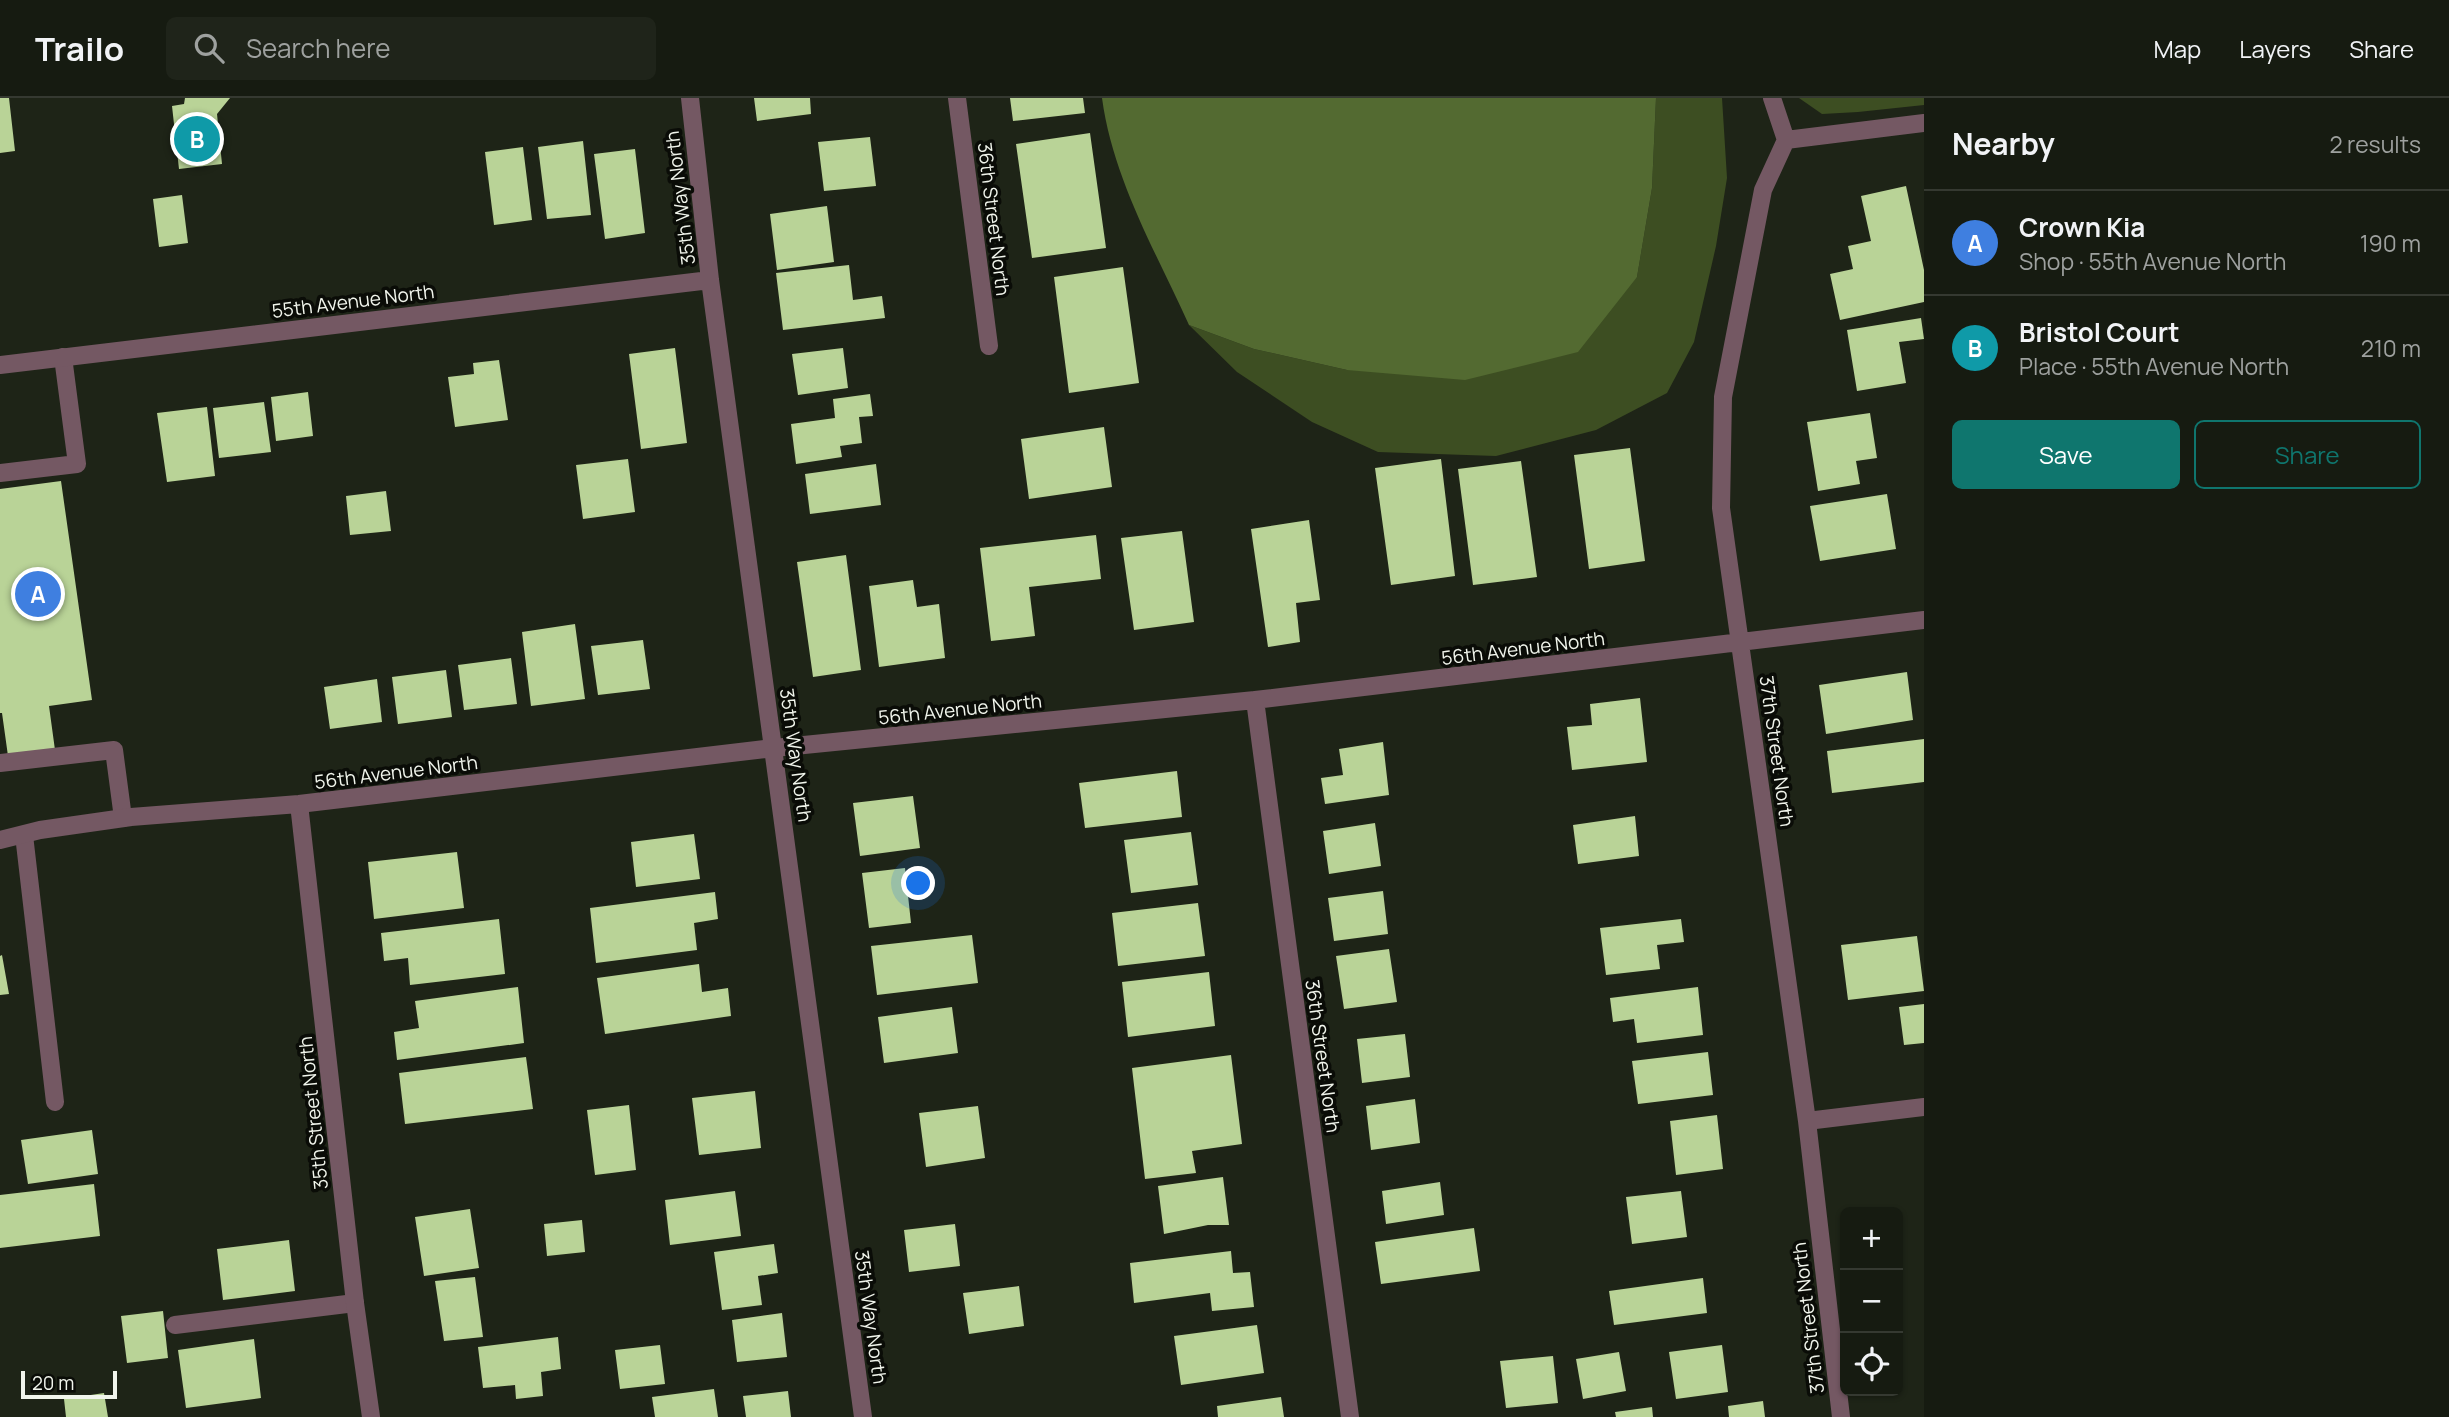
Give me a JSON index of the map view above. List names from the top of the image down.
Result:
{
  "streets": {
    "street": [
      "35th Way North",
      "36th Street North",
      "55th Avenue North",
      "56th Avenue North",
      "37th Street North",
      "35th Street North"
    ]
  },
  "crossings": [
    ["35th Way North", "55th Avenue North"],
    ["35th Way North", "56th Avenue North"],
    ["36th Street North", "56th Avenue North"],
    ["56th Avenue North", "37th Street North"],
    ["56th Avenue North", "35th Street North"]
  ],
  "scale_bar": "20 m",
  "page": {
    "header": "Trailo",
    "search": "Search here",
    "nav": ["Map", "Layers", "Share"],
    "heading": ["Nearby", "2 results"],
    "pins": ["B", "A"],
    "list": [
      {
        "mark": "A",
        "name": "Crown Kia",
        "note": "Shop · 55th Avenue North",
        "value": "190 m"
      },
      {
        "mark": "B",
        "name": "Bristol Court",
        "note": "Place · 55th Avenue North",
        "value": "210 m"
      }
    ],
    "buttons": ["Save", "Share"],
    "map_buttons": ["+", "−"],
    "scale": "20 m"
  }
}
